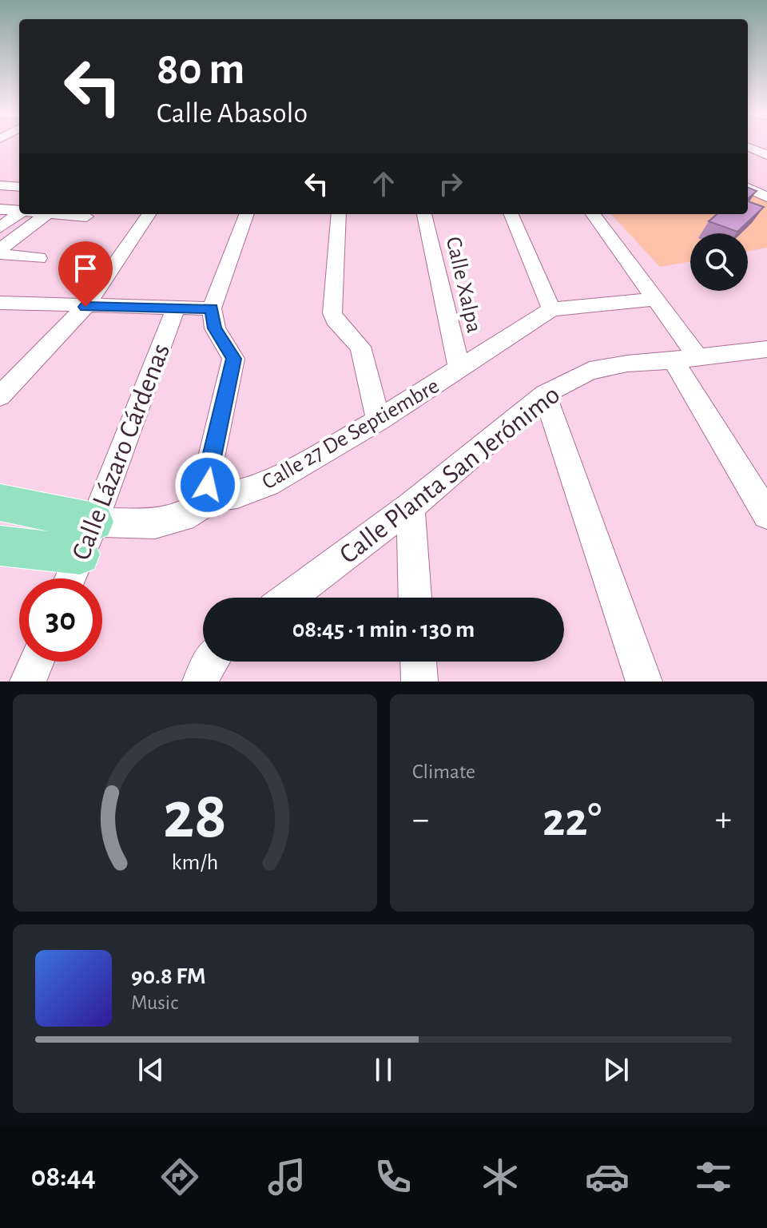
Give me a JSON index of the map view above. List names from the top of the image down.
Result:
{
  "streets": {
    "street": [
      "Calle Xalpa",
      "Calle 27 De Septiembre",
      "Calle Lázaro Cárdenas",
      "Calle Planta San Jerónimo"
    ]
  },
  "crossings": [
    ["Calle Xalpa", "Calle 27 De Septiembre"]
  ],
  "page": {
    "turn": ["80 m", "Calle Abasolo"],
    "limit": "30",
    "trip": "08:45 · 1 min · 130 m",
    "tile": "Climate",
    "heat": ["−", "22°", "+"],
    "song": ["90.8 FM", "Music"],
    "tabs": "08:44",
    "gauge": ["28", "km/h"]
  }
}
